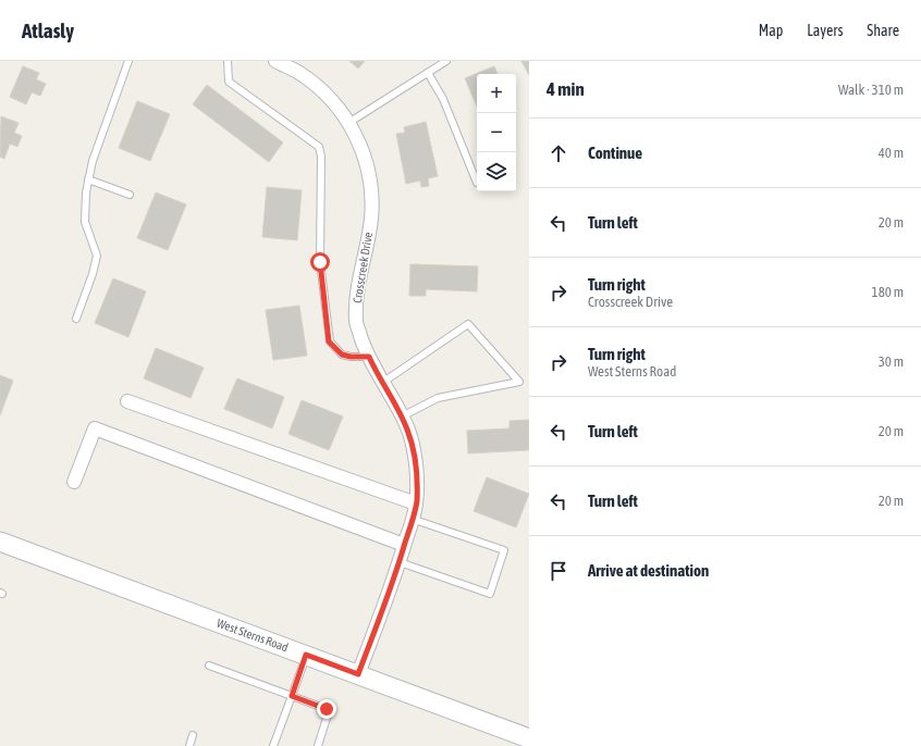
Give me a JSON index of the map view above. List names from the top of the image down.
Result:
{
  "streets": {
    "main road": ["West Sterns Road"],
    "street": ["Crosscreek Drive"]
  },
  "crossings": [
    ["Crosscreek Drive", "West Sterns Road"]
  ],
  "page": {
    "header": "Atlasly",
    "nav": ["Map", "Layers", "Share"],
    "heading": ["4 min", "Walk · 310 m"],
    "map_buttons": ["+", "−"],
    "list": [
      ["Continue", "40 m"],
      ["Turn left", "20 m"],
      ["Turn right", "Crosscreek Drive", "180 m"],
      ["Turn right", "West Sterns Road", "30 m"],
      ["Turn left", "20 m"],
      ["Turn left", "20 m"],
      "Arrive at destination"
    ]
  }
}
